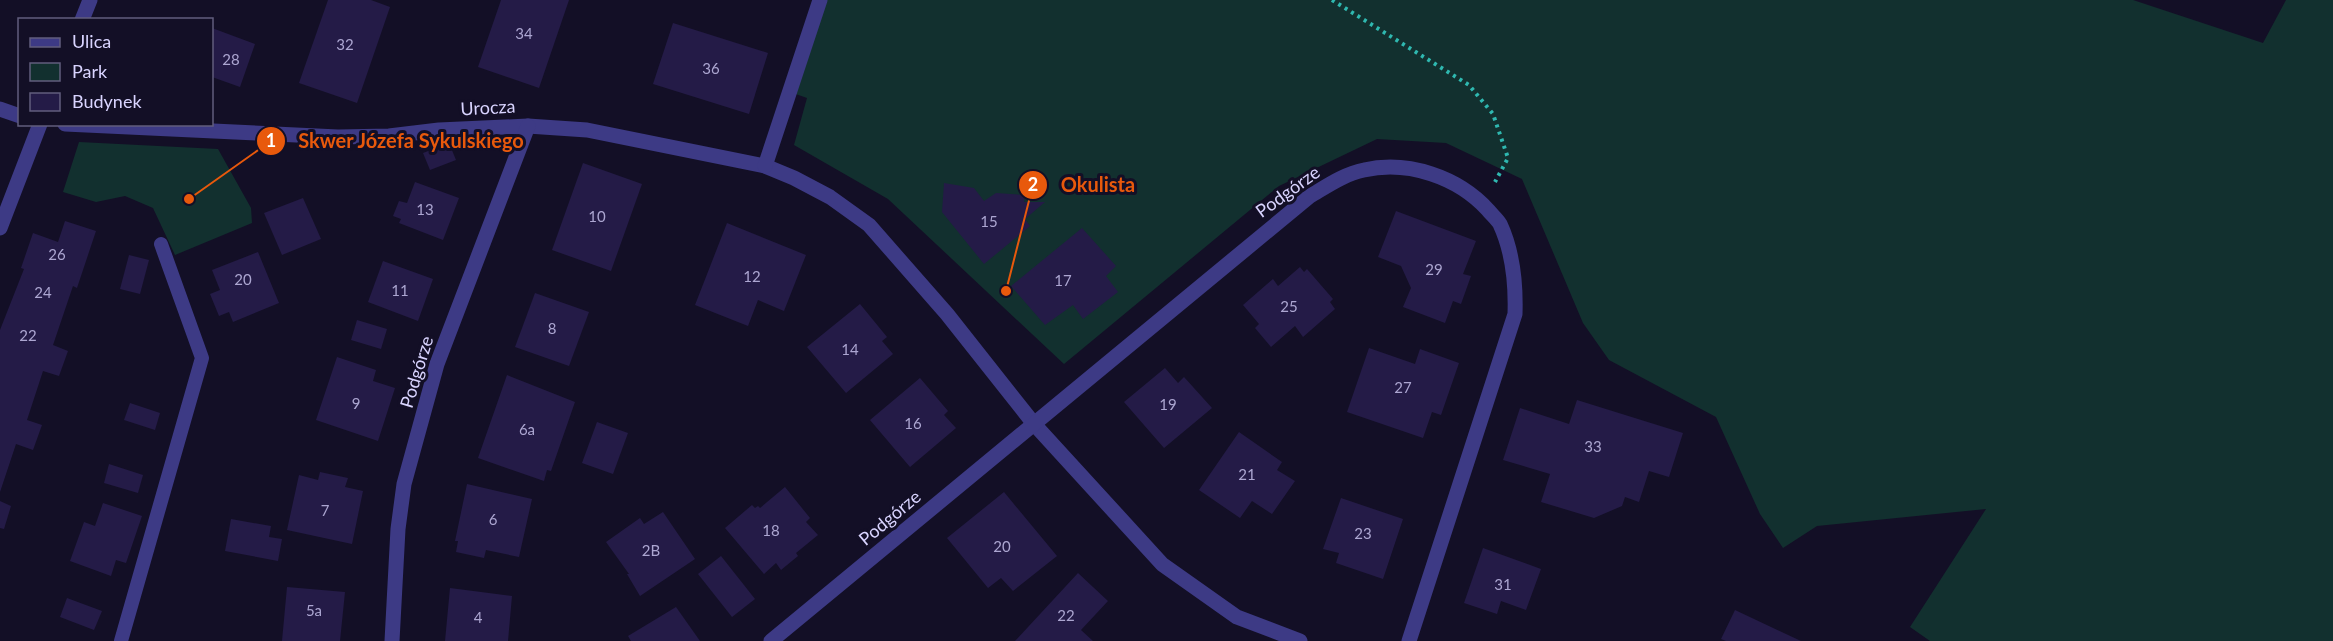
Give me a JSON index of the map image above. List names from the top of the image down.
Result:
{
  "streets": {
    "street": ["Urocza", "Podgórze"]
  },
  "crossings": [
    ["Urocza", "Podgórze"]
  ],
  "places": ["Skwer Józefa Sykulskiego", "Okulista"],
  "house_numbers": [
    "34",
    "32",
    "28",
    "36",
    "13",
    "10",
    "15",
    "26",
    "29",
    "12",
    "20",
    "17",
    "11",
    "24",
    "25",
    "8",
    "22",
    "14",
    "27",
    "9",
    "19",
    "16",
    "6a",
    "33",
    "21",
    "7",
    "6",
    "18",
    "23",
    "20",
    "2B",
    "31",
    "5a",
    "22",
    "4"
  ],
  "legend": ["Ulica", "Park", "Budynek"]
}
